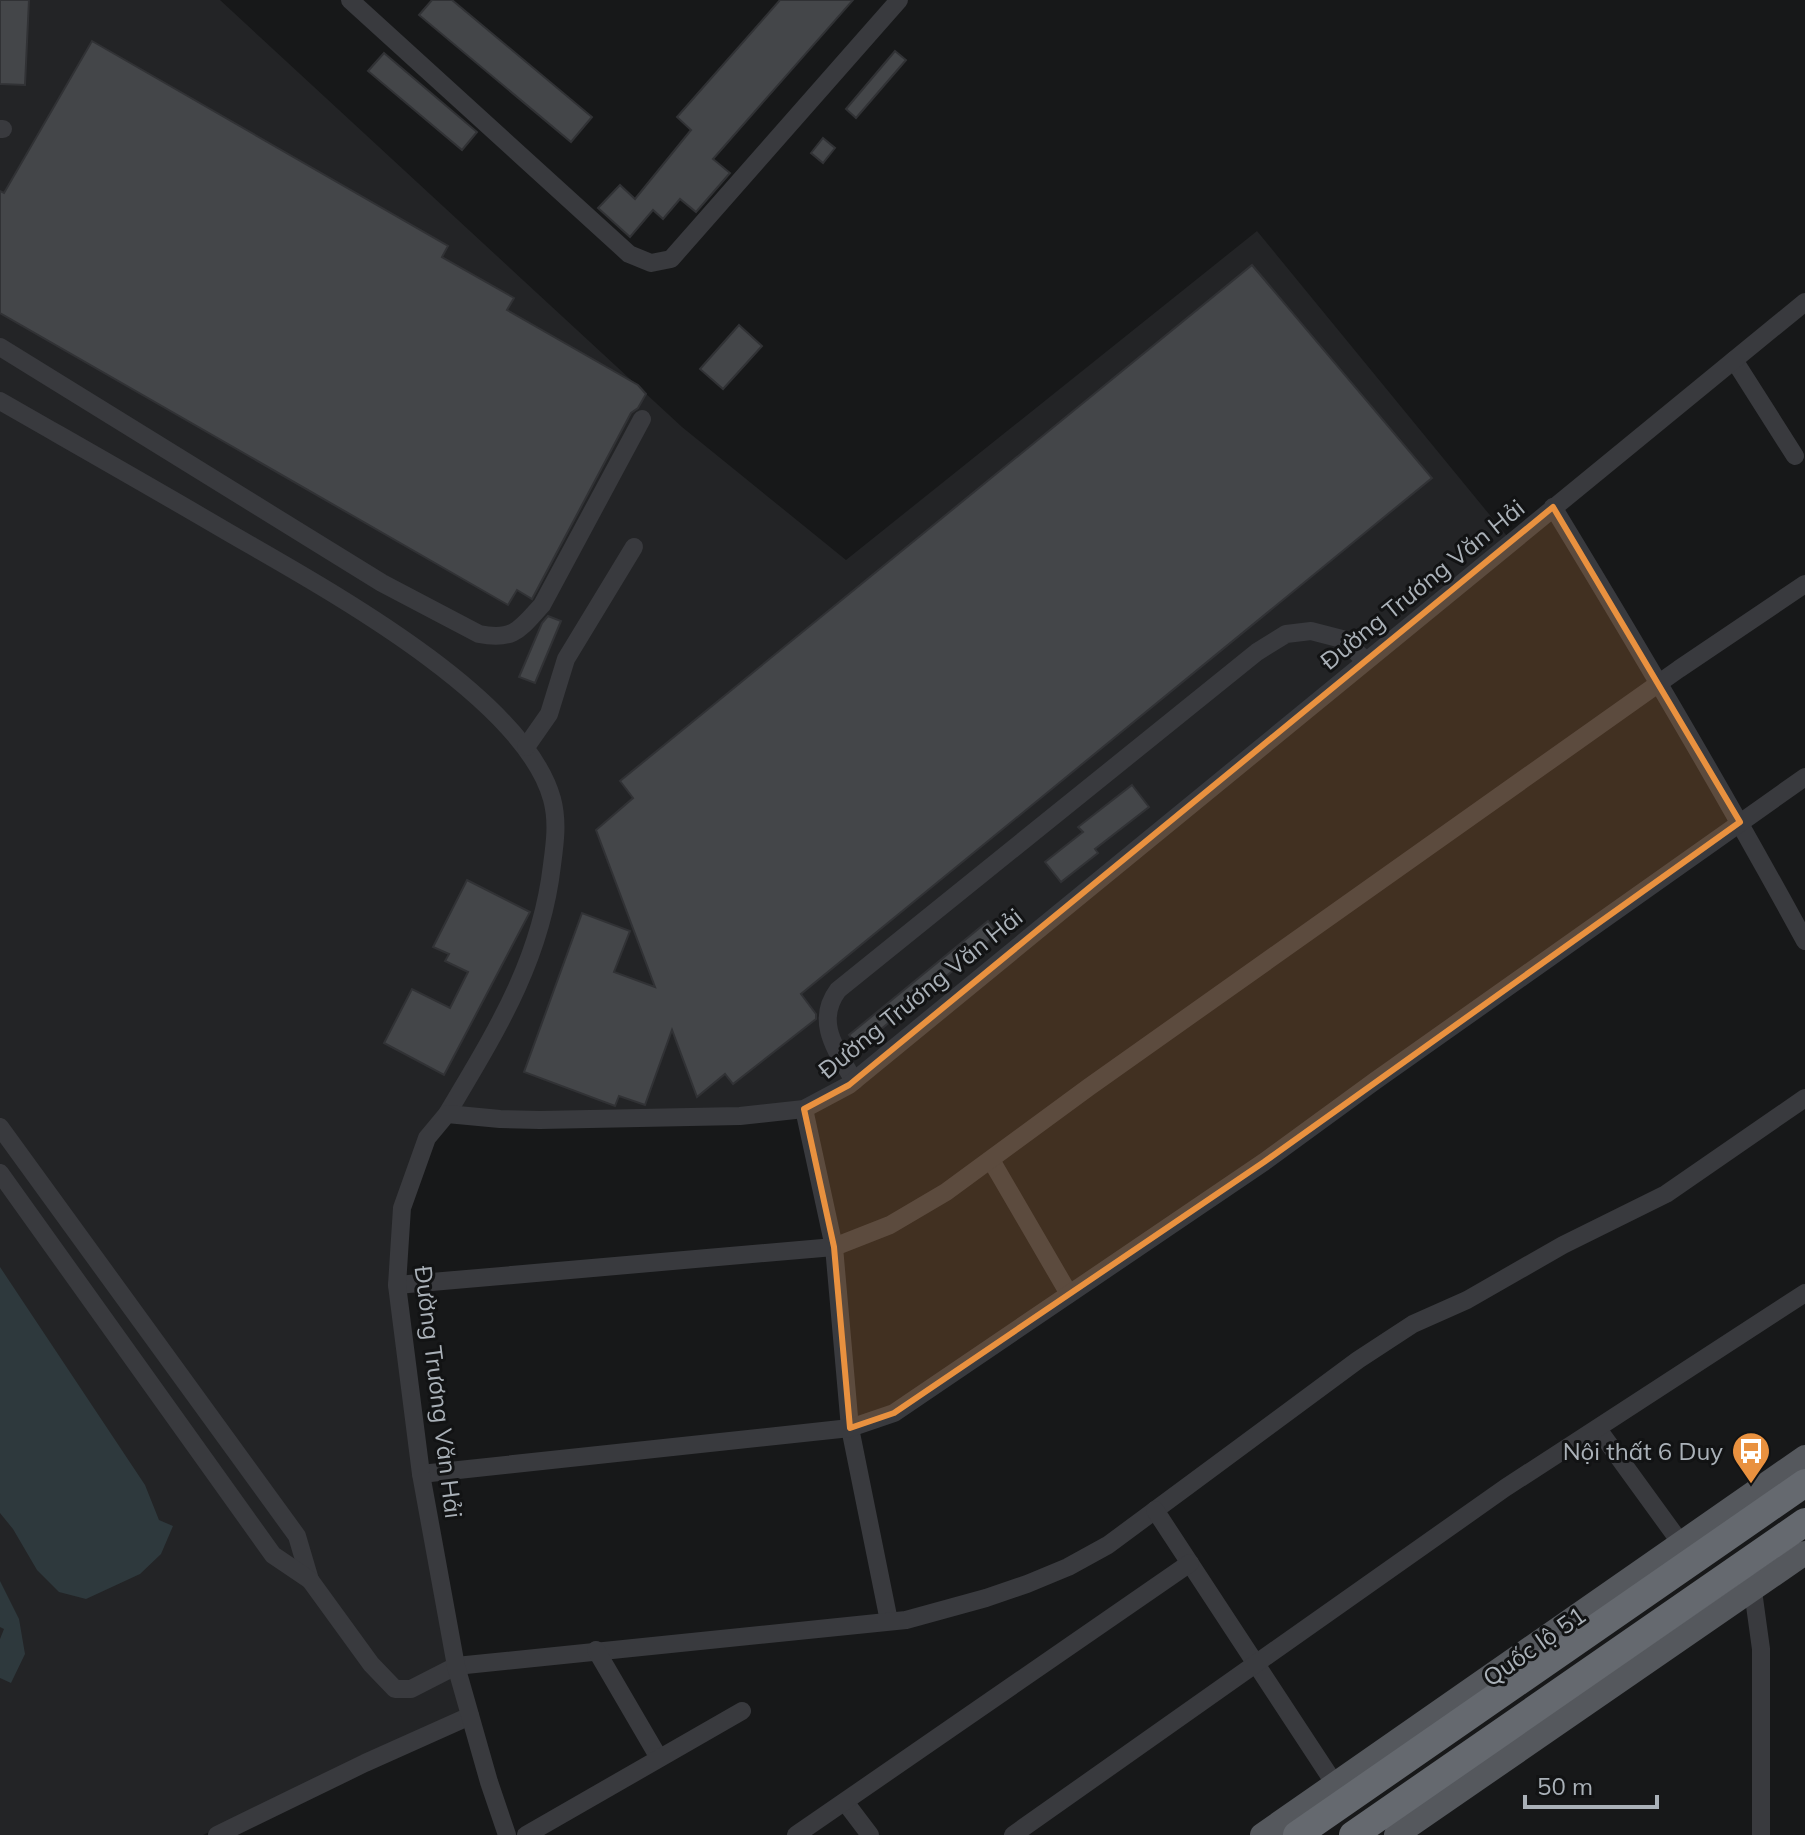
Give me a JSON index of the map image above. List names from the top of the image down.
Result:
{
  "streets": {
    "highway": ["Quốc lộ 51"],
    "street": ["Đường Trương Văn Hải"]
  },
  "places": {
    "bus stop": ["Nội thất 6 Duy"]
  },
  "scale_bar": "50 m"
}
